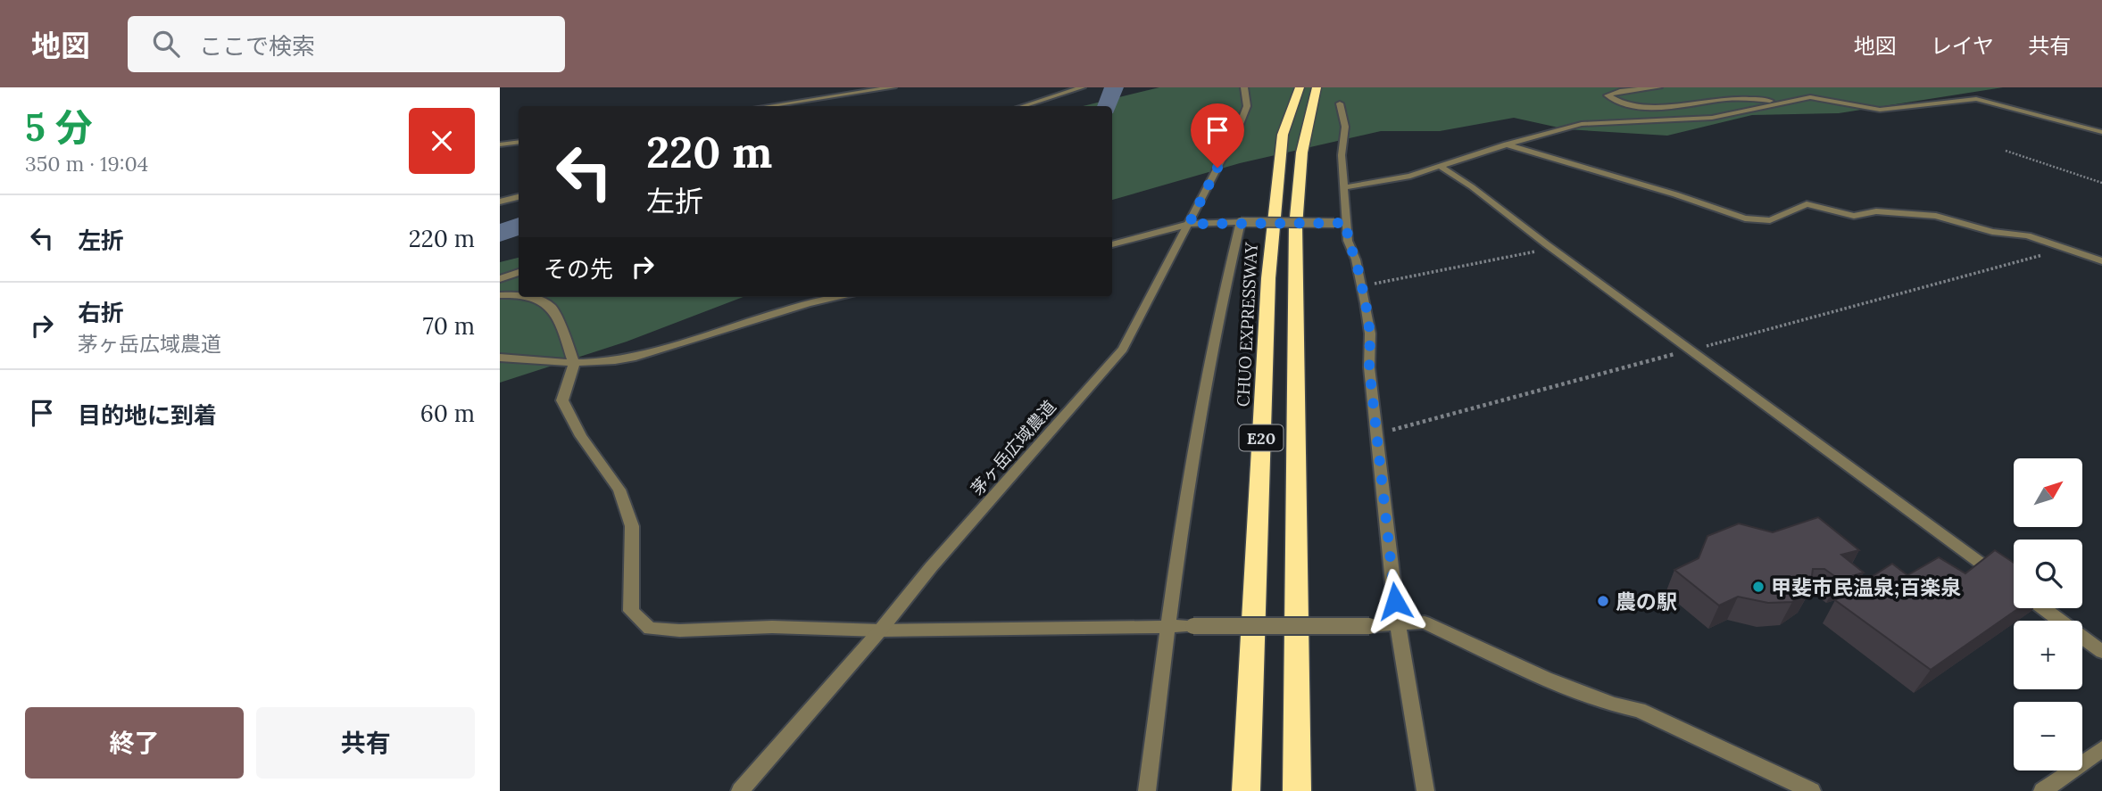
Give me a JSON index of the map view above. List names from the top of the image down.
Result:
{
  "streets": {
    "highway": ["CHUO EXPRESSWAY", "E20"],
    "street": ["茅ヶ岳広域農道"]
  },
  "places": ["甲斐市民温泉;百楽泉", "農の駅"],
  "north": "top right",
  "page": {
    "header": "地図",
    "search": "ここで検索",
    "nav": ["地図", "レイヤ", "共有"],
    "heading": ["5 分", "350 m · 19:04"],
    "turn": ["220 m", "左折"],
    "list": [
      {
        "name": "左折",
        "value": "220 m"
      },
      {
        "name": "右折",
        "note": "茅ヶ岳広域農道",
        "value": "70 m"
      },
      {
        "name": "目的地に到着",
        "value": "60 m"
      }
    ],
    "then": "その先",
    "map_buttons": ["+", "−"],
    "buttons": ["終了", "共有"]
  }
}
